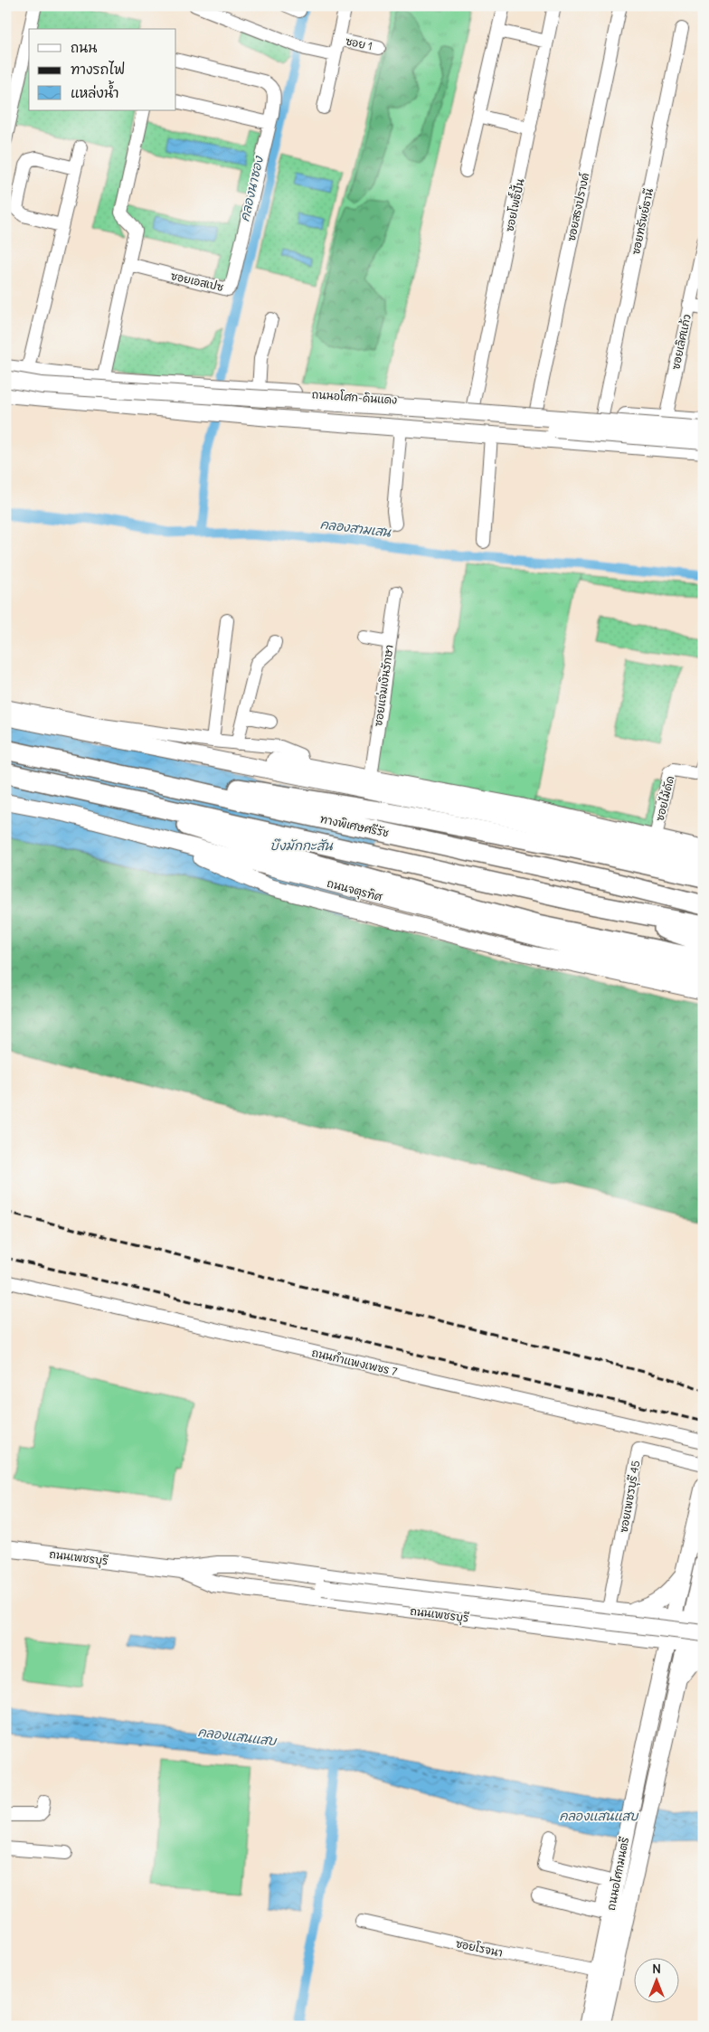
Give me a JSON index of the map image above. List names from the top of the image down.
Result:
{
  "streets": {
    "highway": ["ทางพิเศษศรีรัช"],
    "main road": [
      "ถนนอโศก-ดินแดง",
      "ถนนจตุรทิศ",
      "ถนนเพชรบุรี",
      "ถนนอโศกมนตรี"
    ],
    "street": [
      "ซอย 1",
      "ซอยโพธิ์ปั้น",
      "ซอยสรงปรางค์",
      "ซอยทรัพย์ธานี",
      "ซอยเอสเปซ",
      "ซอยเลิศแก้ว",
      "ซอยแจ่มเงินรักษา",
      "ซอยไม้ดัด",
      "ถนนกำแพงเพชร 7",
      "ซอยเพชรบุรี 45",
      "ซอยโรจนา"
    ]
  },
  "crossings": [
    ["ซอยโพธิ์ปั้น", "ถนนอโศก-ดินแดง"],
    ["ซอยสรงปรางค์", "ถนนอโศก-ดินแดง"],
    ["ซอยทรัพย์ธานี", "ถนนอโศก-ดินแดง"],
    ["ซอยเลิศแก้ว", "ถนนอโศก-ดินแดง"],
    ["ซอยเพชรบุรี 45", "ถนนเพชรบุรี"],
    ["ถนนเพชรบุรี", "ถนนอโศกมนตรี"],
    ["ถนนอโศกมนตรี", "ซอยโรจนา"]
  ],
  "water": [
    "คลองนาซอง",
    "คลองสามเสน",
    "บึงมักกะสัน",
    "คลองแสนแสบ"
  ],
  "legend": ["ถนน", "ทางรถไฟ", "แหล่งน้ำ"],
  "north": "top"
}
